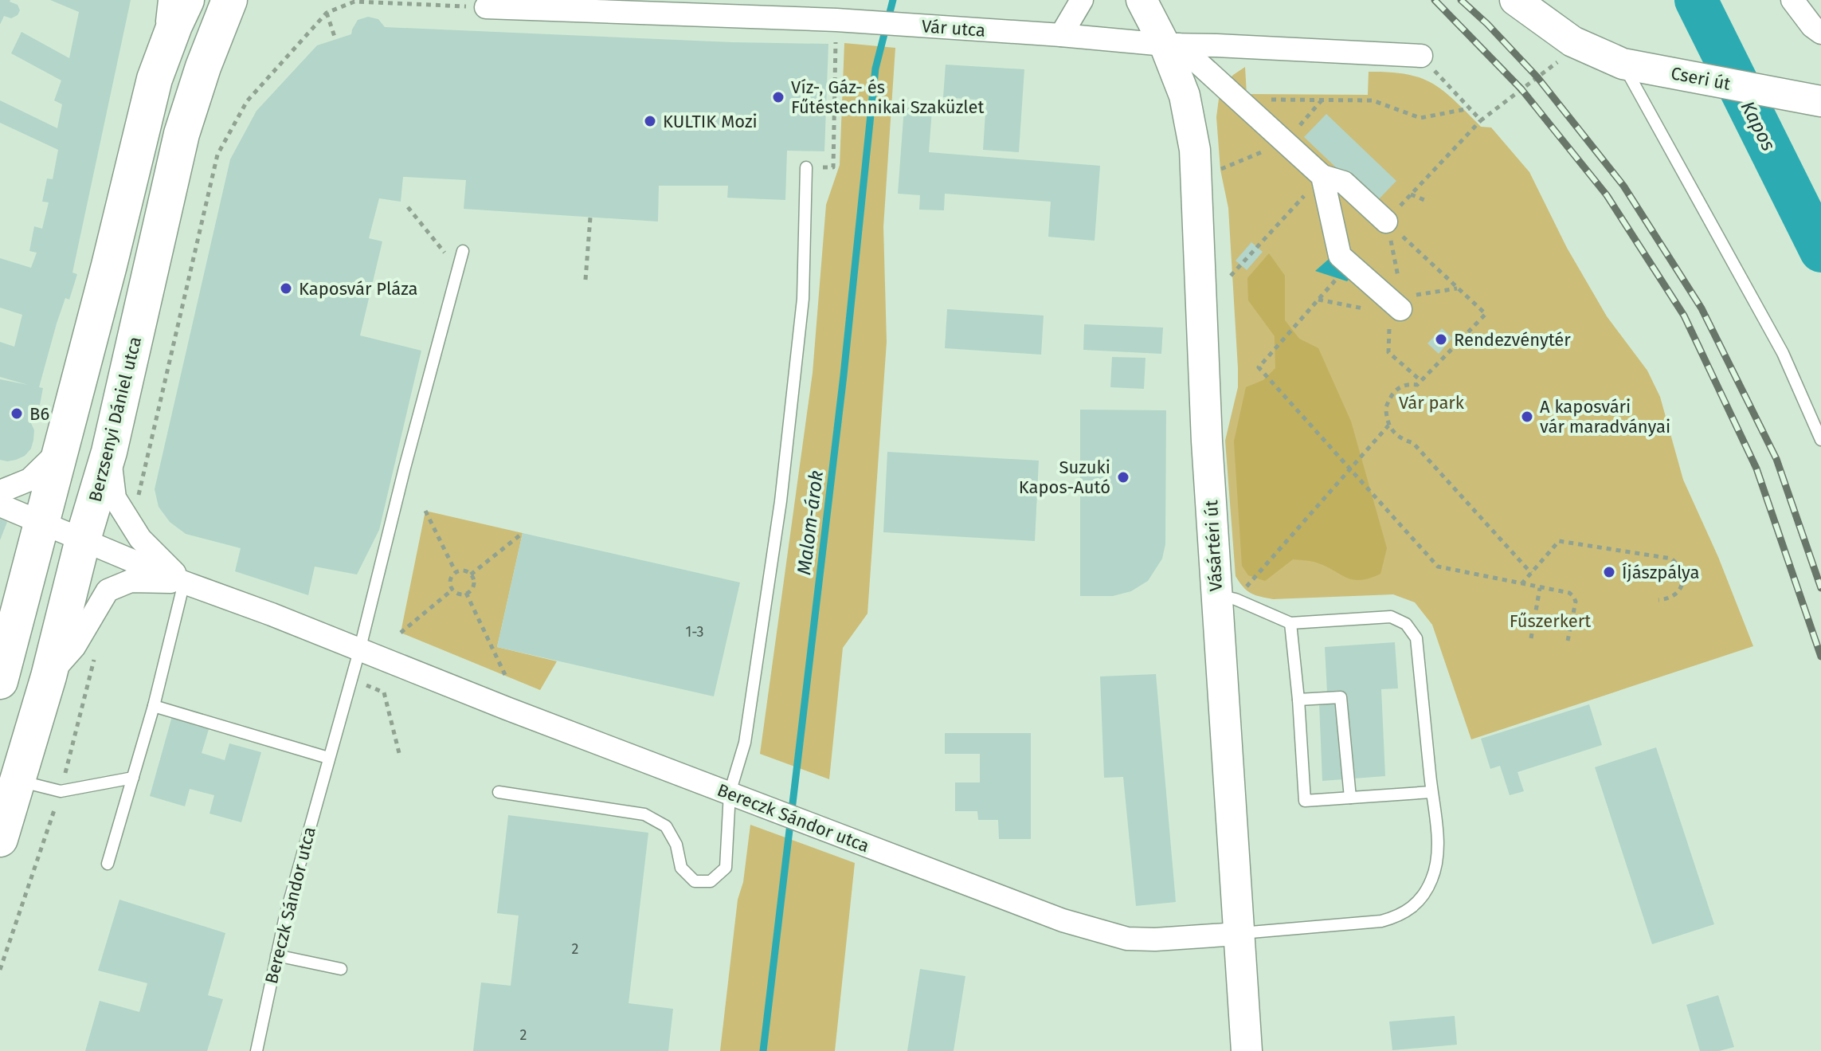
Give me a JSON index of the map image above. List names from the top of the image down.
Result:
{
  "streets": {
    "main road": ["Berzsenyi Dániel utca"],
    "street": [
      "Vár utca",
      "Cseri út",
      "Vásártéri út",
      "Bereczk Sándor utca"
    ]
  },
  "crossings": [
    ["Vár utca", "Vásártéri út"],
    ["Berzsenyi Dániel utca", "Bereczk Sándor utca"],
    ["Vásártéri út", "Bereczk Sándor utca"]
  ],
  "water": ["Kapos", "Malom-árok"],
  "parks": ["Vár park", "Fűszerkert"],
  "places": [
    "Víz-, Gáz- és Fűtéstechnikai Szaküzlet",
    "KULTIK Mozi",
    "Kaposvár Pláza",
    "Rendezvénytér",
    "B6",
    "A kaposvári vár maradványai",
    "Suzuki Kapos-Autó",
    "Íjászpálya"
  ],
  "house_numbers": ["1-3", "2", "2"]
}
